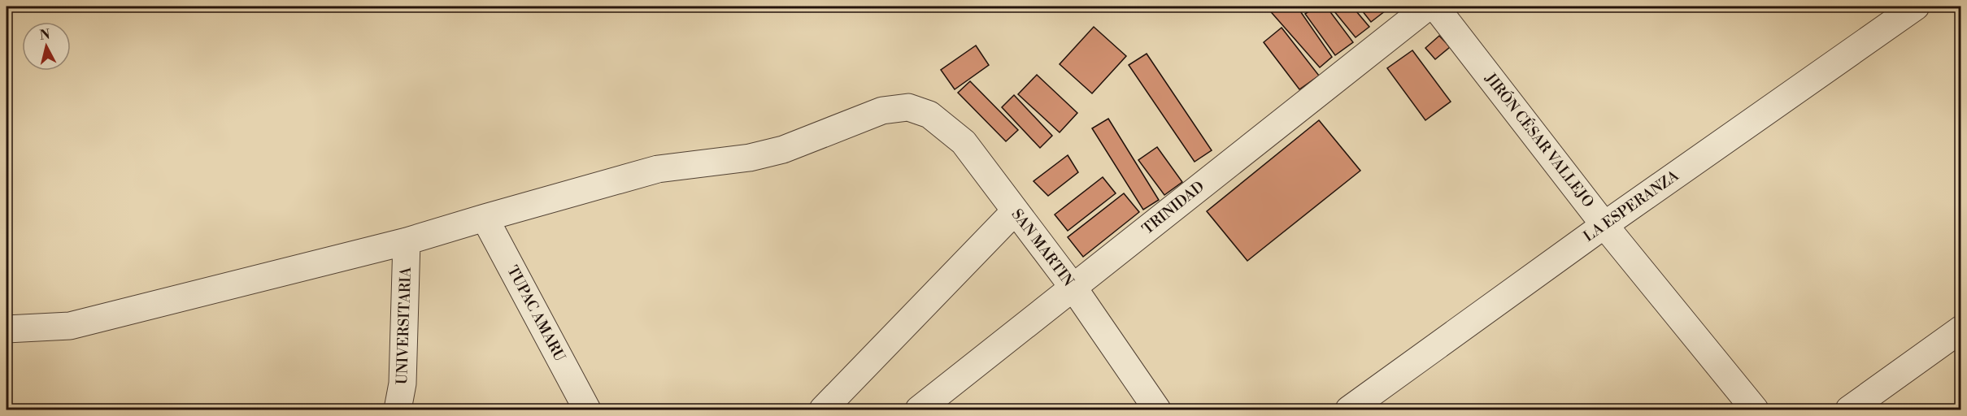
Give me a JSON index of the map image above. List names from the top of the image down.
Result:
{
  "streets": {
    "street": [
      "JIRÓN CÉSAR VALLEJO",
      "LA ESPERANZA",
      "TRINIDAD",
      "SAN MARTIN",
      "TUPAC AMARU",
      "UNIVERSITARIA"
    ]
  },
  "crossings": [
    ["JIRÓN CÉSAR VALLEJO", "LA ESPERANZA"],
    ["TRINIDAD", "SAN MARTIN"],
    ["SAN MARTIN", "TUPAC AMARU"]
  ],
  "north": "top"
}
